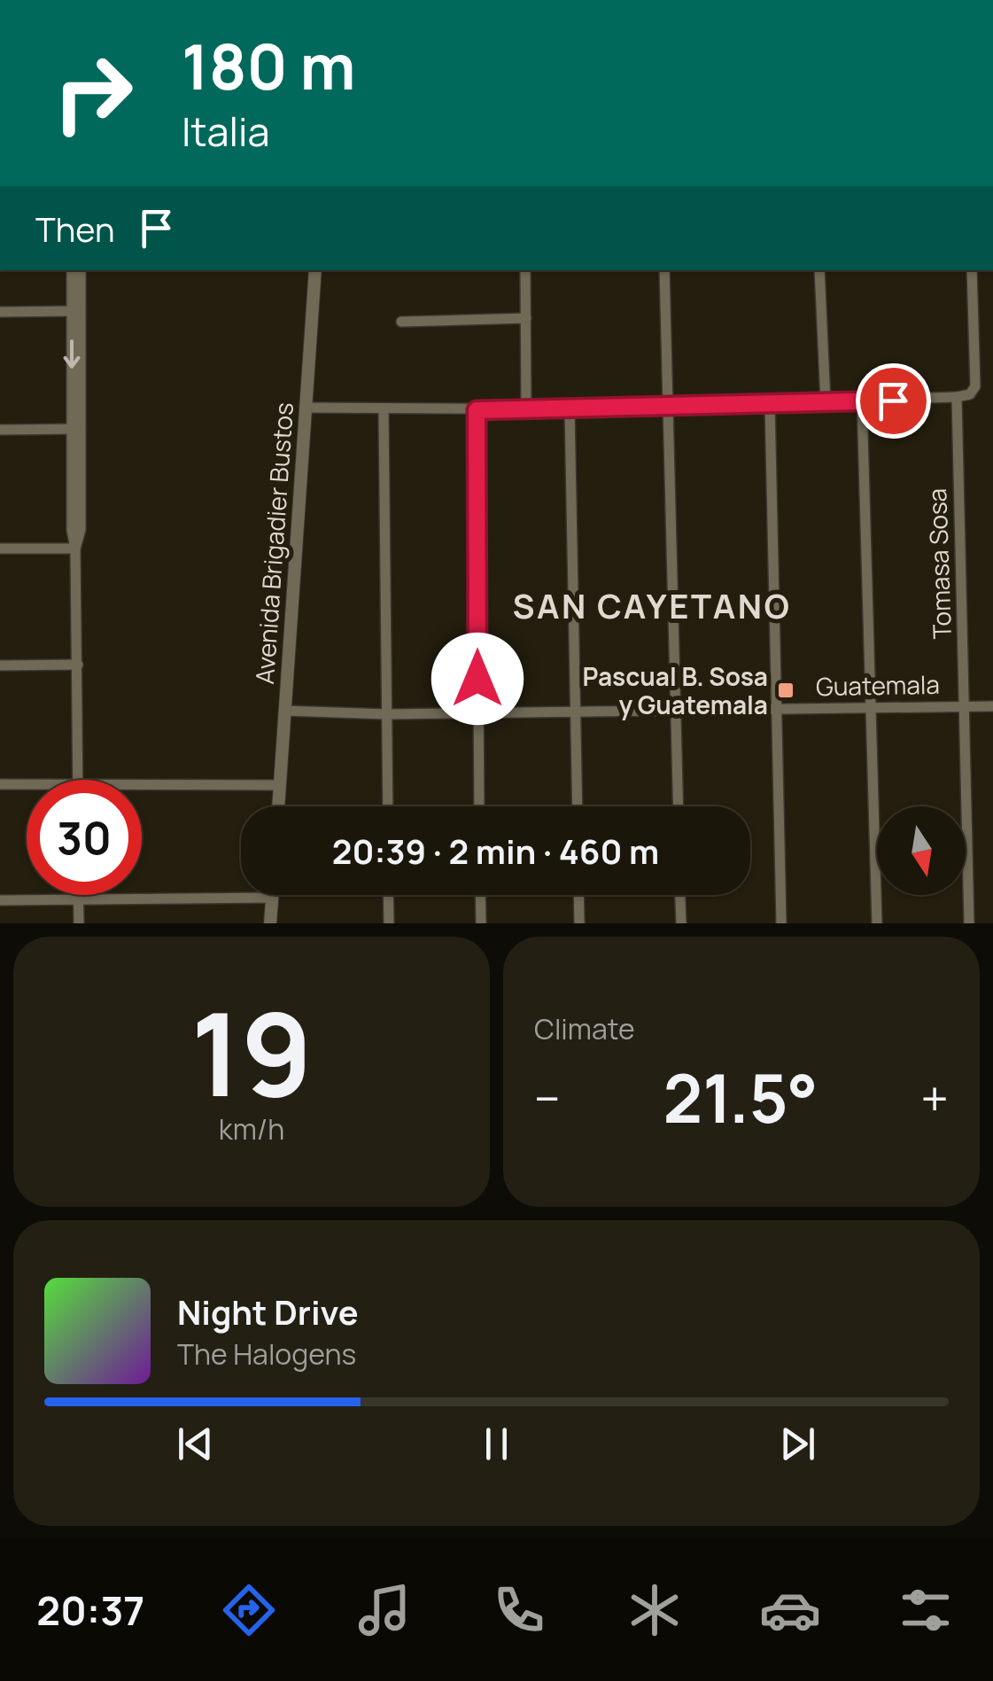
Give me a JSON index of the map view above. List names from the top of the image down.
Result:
{
  "streets": {
    "street": ["Avenida Brigadier Bustos", "Tomasa Sosa", "Guatemala"]
  },
  "crossings": [
    ["Avenida Brigadier Bustos", "Guatemala"],
    ["Tomasa Sosa", "Guatemala"]
  ],
  "districts": ["SAN CAYETANO"],
  "places": {
    "transit": ["Pascual B. Sosa y Guatemala"]
  },
  "north": "bottom",
  "page": {
    "turn": ["180 m", "Italia"],
    "then": "Then",
    "limit": "30",
    "trip": "20:39 · 2 min · 460 m",
    "tile": [
      ["19", "km/h"],
      "Climate"
    ],
    "heat": ["−", "21.5°", "+"],
    "song": ["Night Drive", "The Halogens"],
    "tabs": "20:37"
  }
}
